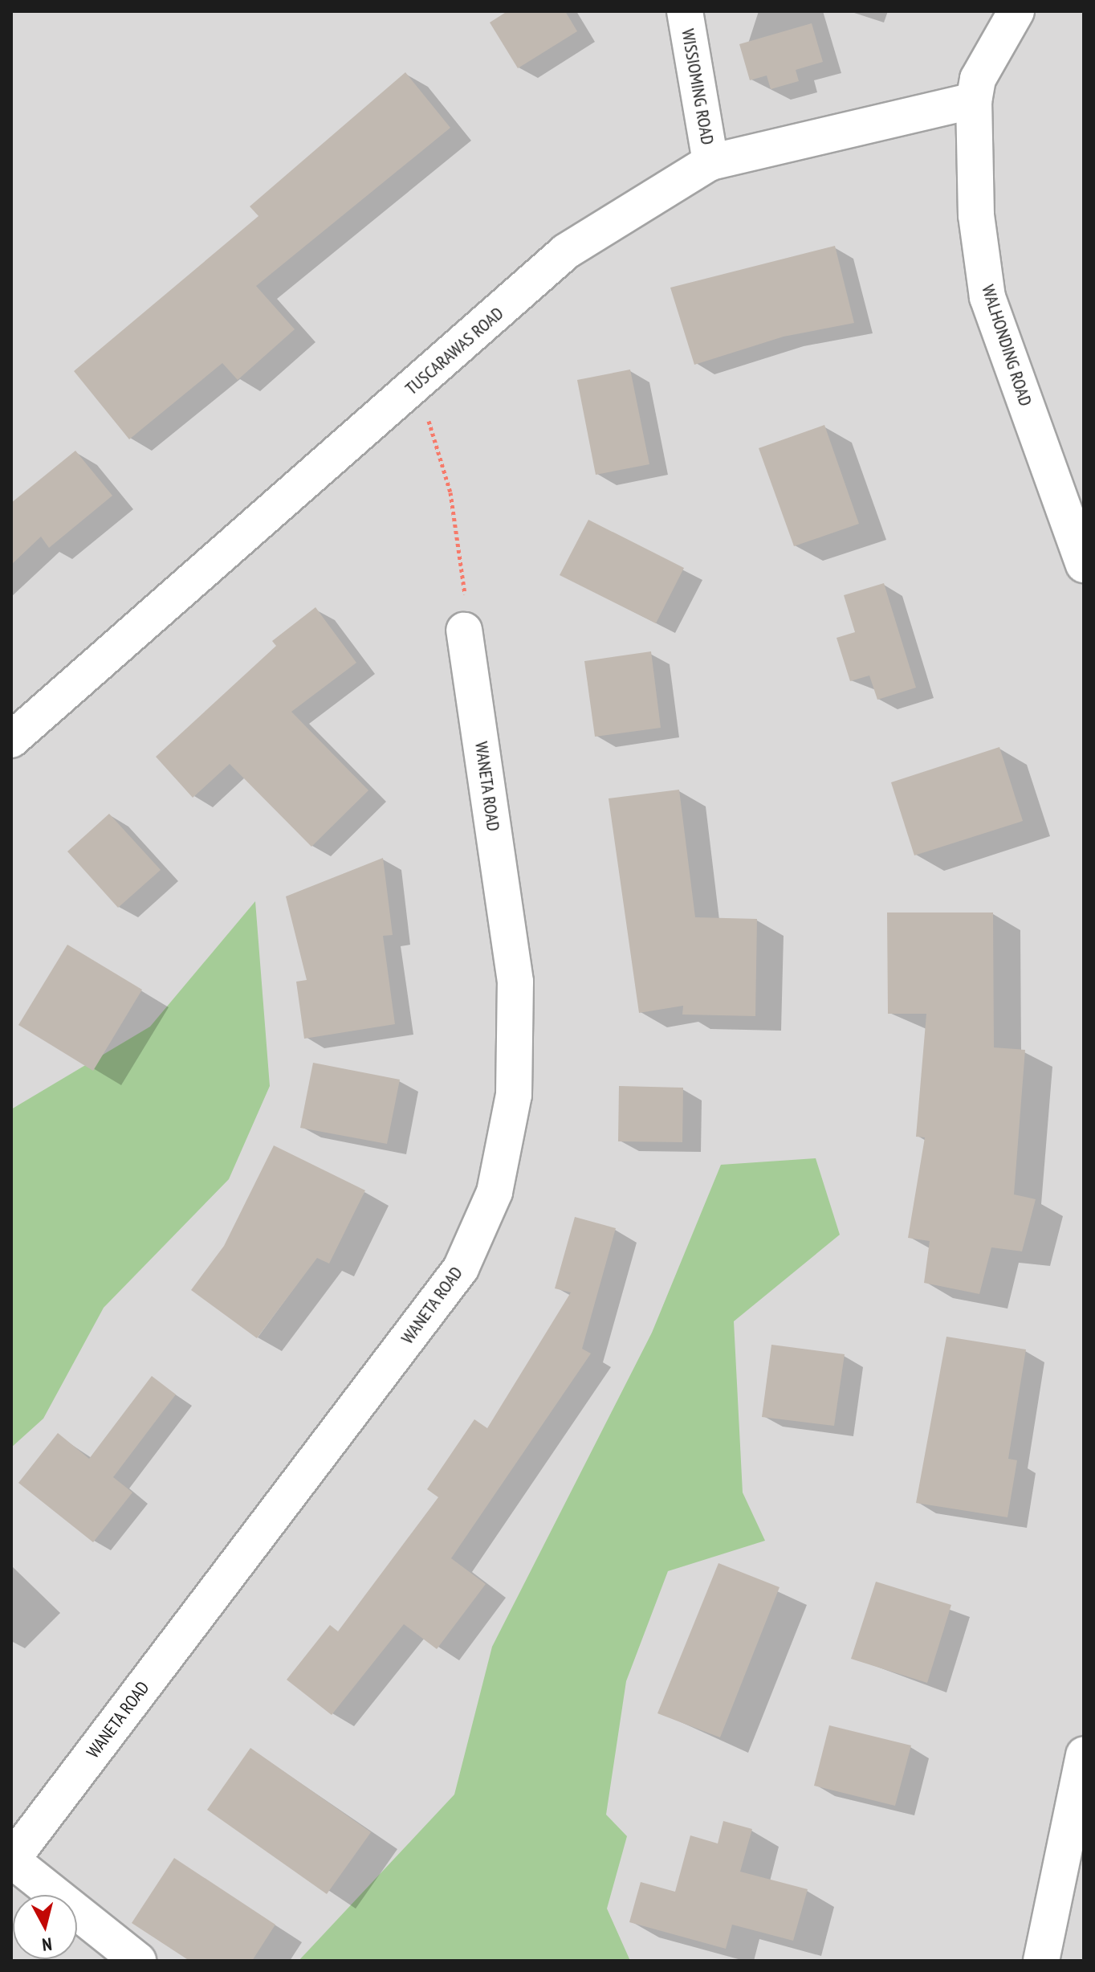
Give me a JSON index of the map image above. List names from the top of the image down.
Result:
{
  "streets": {
    "street": [
      "WISSIOMING ROAD",
      "WALHONDING ROAD",
      "TUSCARAWAS ROAD",
      "WANETA ROAD"
    ]
  },
  "crossings": [
    ["WISSIOMING ROAD", "TUSCARAWAS ROAD"],
    ["WALHONDING ROAD", "TUSCARAWAS ROAD"]
  ],
  "north": "bottom"
}
